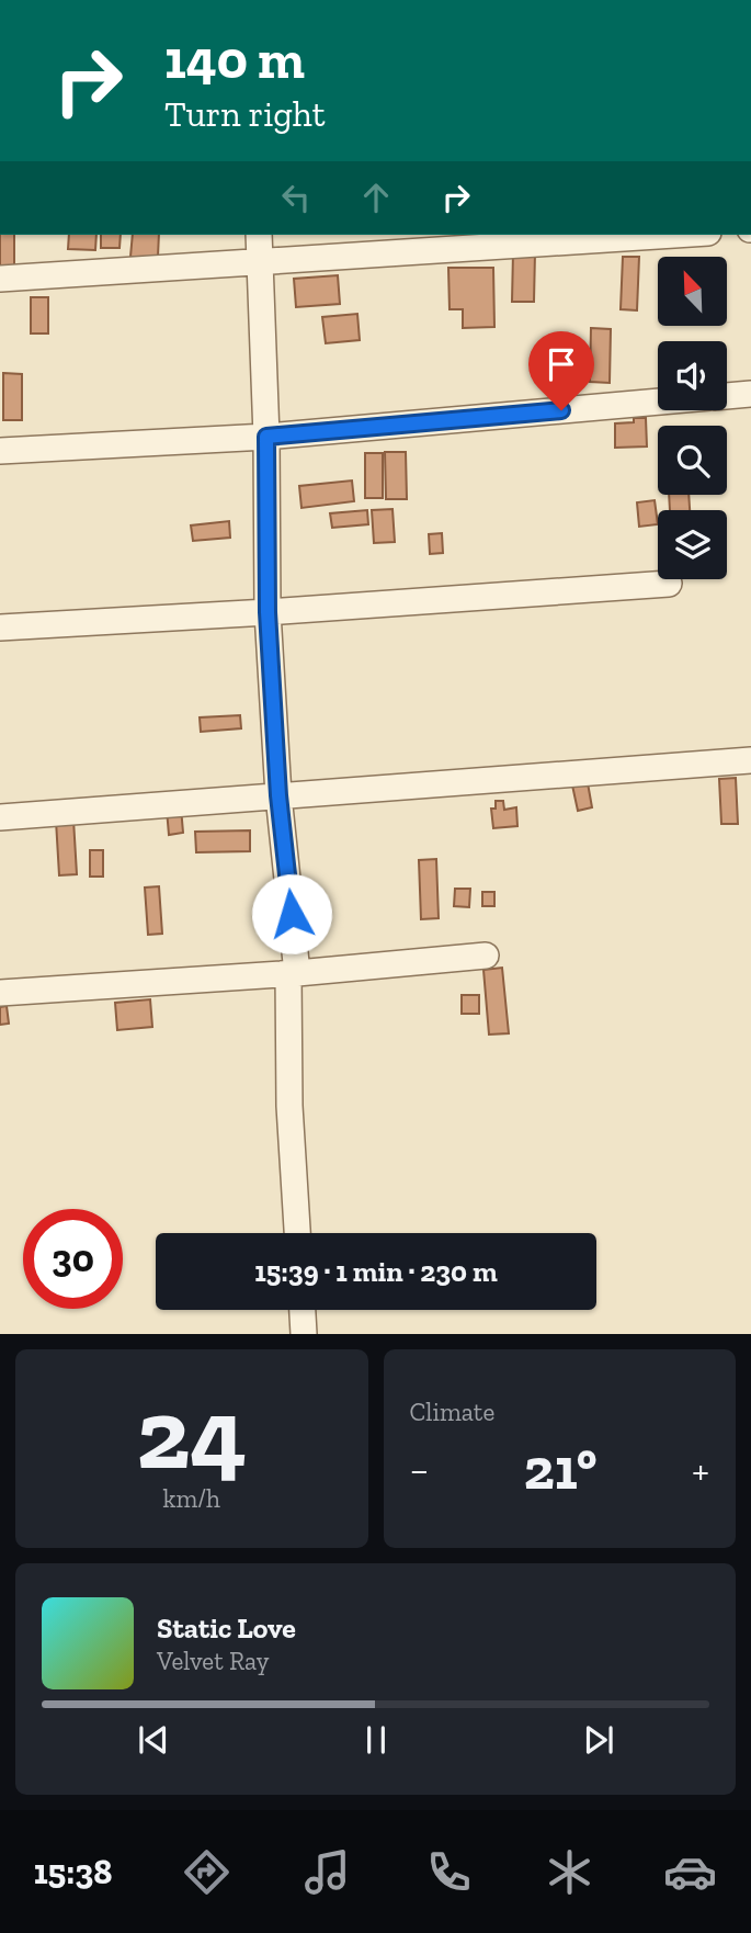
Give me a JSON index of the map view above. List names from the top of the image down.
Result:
{
  "north": "top left",
  "page": {
    "turn": ["140 m", "Turn right"],
    "limit": "30",
    "trip": "15:39 · 1 min · 230 m",
    "tile": [
      ["24", "km/h"],
      "Climate"
    ],
    "heat": ["−", "21°", "+"],
    "song": ["Static Love", "Velvet Ray"],
    "tabs": "15:38"
  }
}
